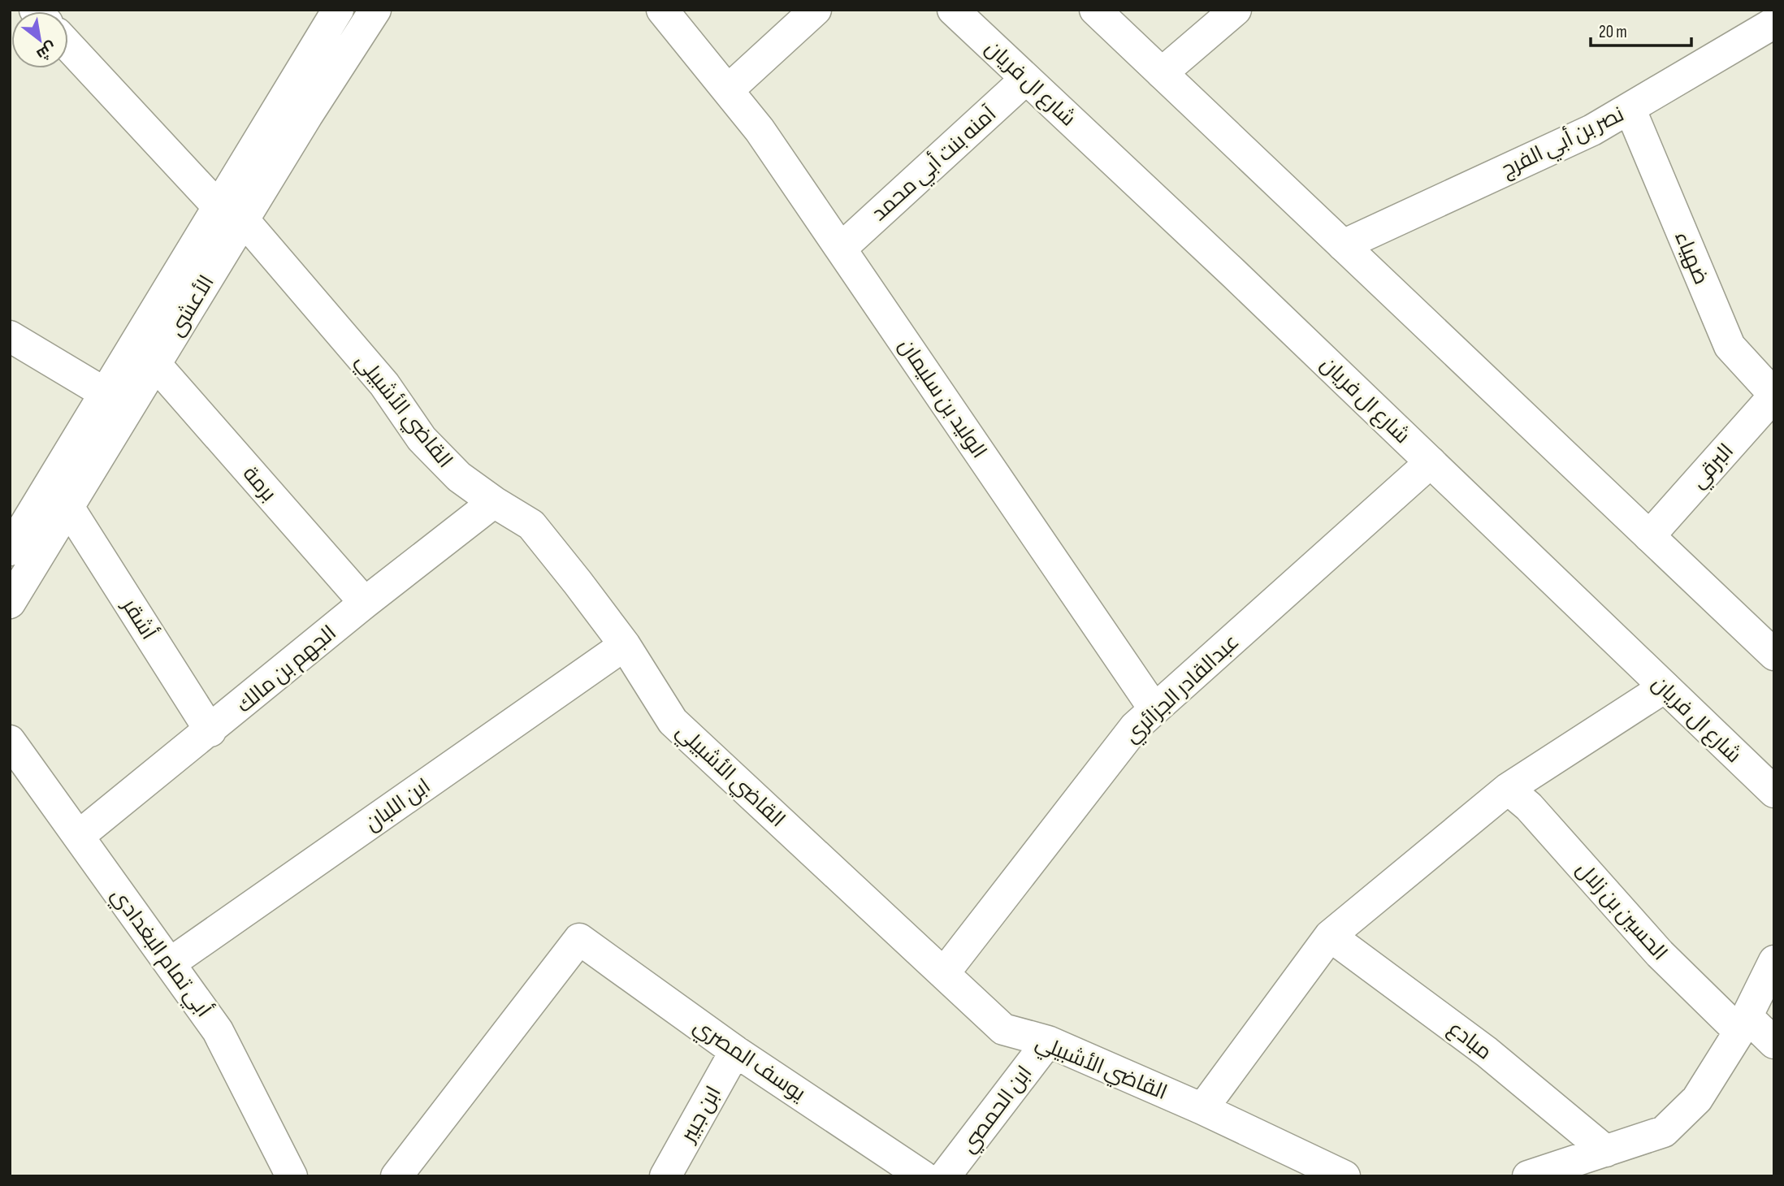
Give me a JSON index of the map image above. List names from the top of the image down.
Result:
{
  "streets": {
    "street": [
      "شارع ال فريان",
      "نصر بن أبي الفرج",
      "آمنه بنت أبي محمد",
      "ضهياء",
      "الأعشى",
      "الوليد بن سليمان",
      "القاضي الأشبيلي",
      "البرقي",
      "برمة",
      "أشقر",
      "الجهم بن مالك",
      "عبدالقادر الجزائري",
      "ابن اللبان",
      "الحسين بن زلال",
      "أبي تمام البغدادي",
      "مبادع",
      "يوسف المصري",
      "ابن الحمصي",
      "ابن جبير"
    ]
  },
  "crossings": [
    ["شارع ال فريان", "آمنه بنت أبي محمد"],
    ["شارع ال فريان", "عبدالقادر الجزائري"],
    ["نصر بن أبي الفرج", "ضهياء"],
    ["آمنه بنت أبي محمد", "الوليد بن سليمان"],
    ["ضهياء", "البرقي"],
    ["الأعشى", "القاضي الأشبيلي"],
    ["الأعشى", "برمة"],
    ["الأعشى", "أشقر"],
    ["الوليد بن سليمان", "عبدالقادر الجزائري"],
    ["القاضي الأشبيلي", "الجهم بن مالك"],
    ["القاضي الأشبيلي", "عبدالقادر الجزائري"],
    ["القاضي الأشبيلي", "ابن اللبان"],
    ["القاضي الأشبيلي", "ابن الحمصي"],
    ["برمة", "الجهم بن مالك"],
    ["أشقر", "الجهم بن مالك"],
    ["الجهم بن مالك", "أبي تمام البغدادي"],
    ["ابن اللبان", "أبي تمام البغدادي"],
    ["يوسف المصري", "ابن جبير"]
  ],
  "scale_bar": "20 m",
  "north": "bottom right"
}
